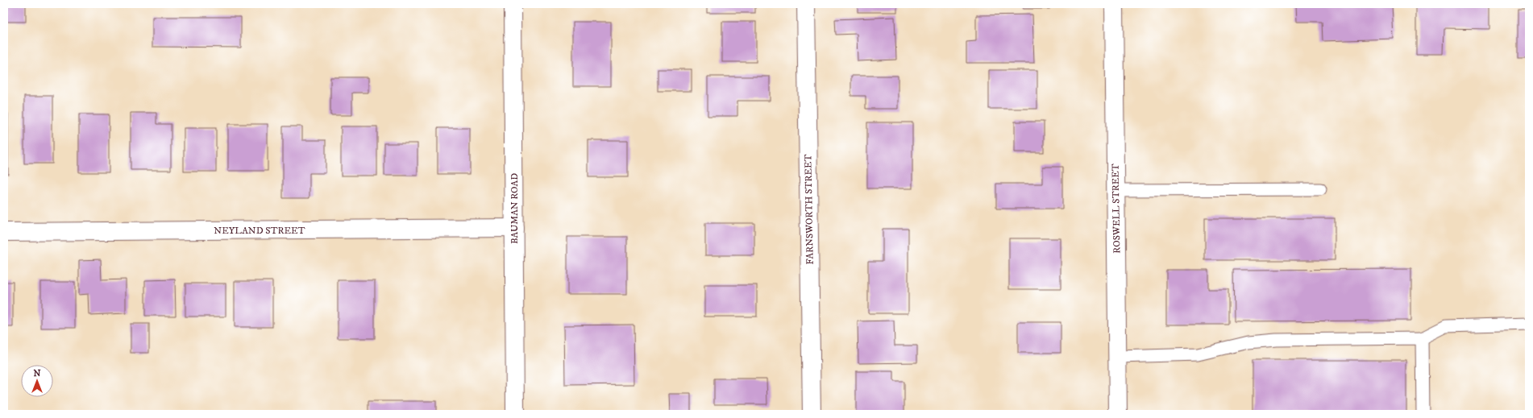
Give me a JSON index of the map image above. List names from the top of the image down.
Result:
{
  "streets": {
    "street": [
      "BAUMAN ROAD",
      "ROSWELL STREET",
      "FARNSWORTH STREET",
      "NEYLAND STREET"
    ]
  },
  "crossings": [
    ["BAUMAN ROAD", "NEYLAND STREET"]
  ],
  "north": "top"
}
